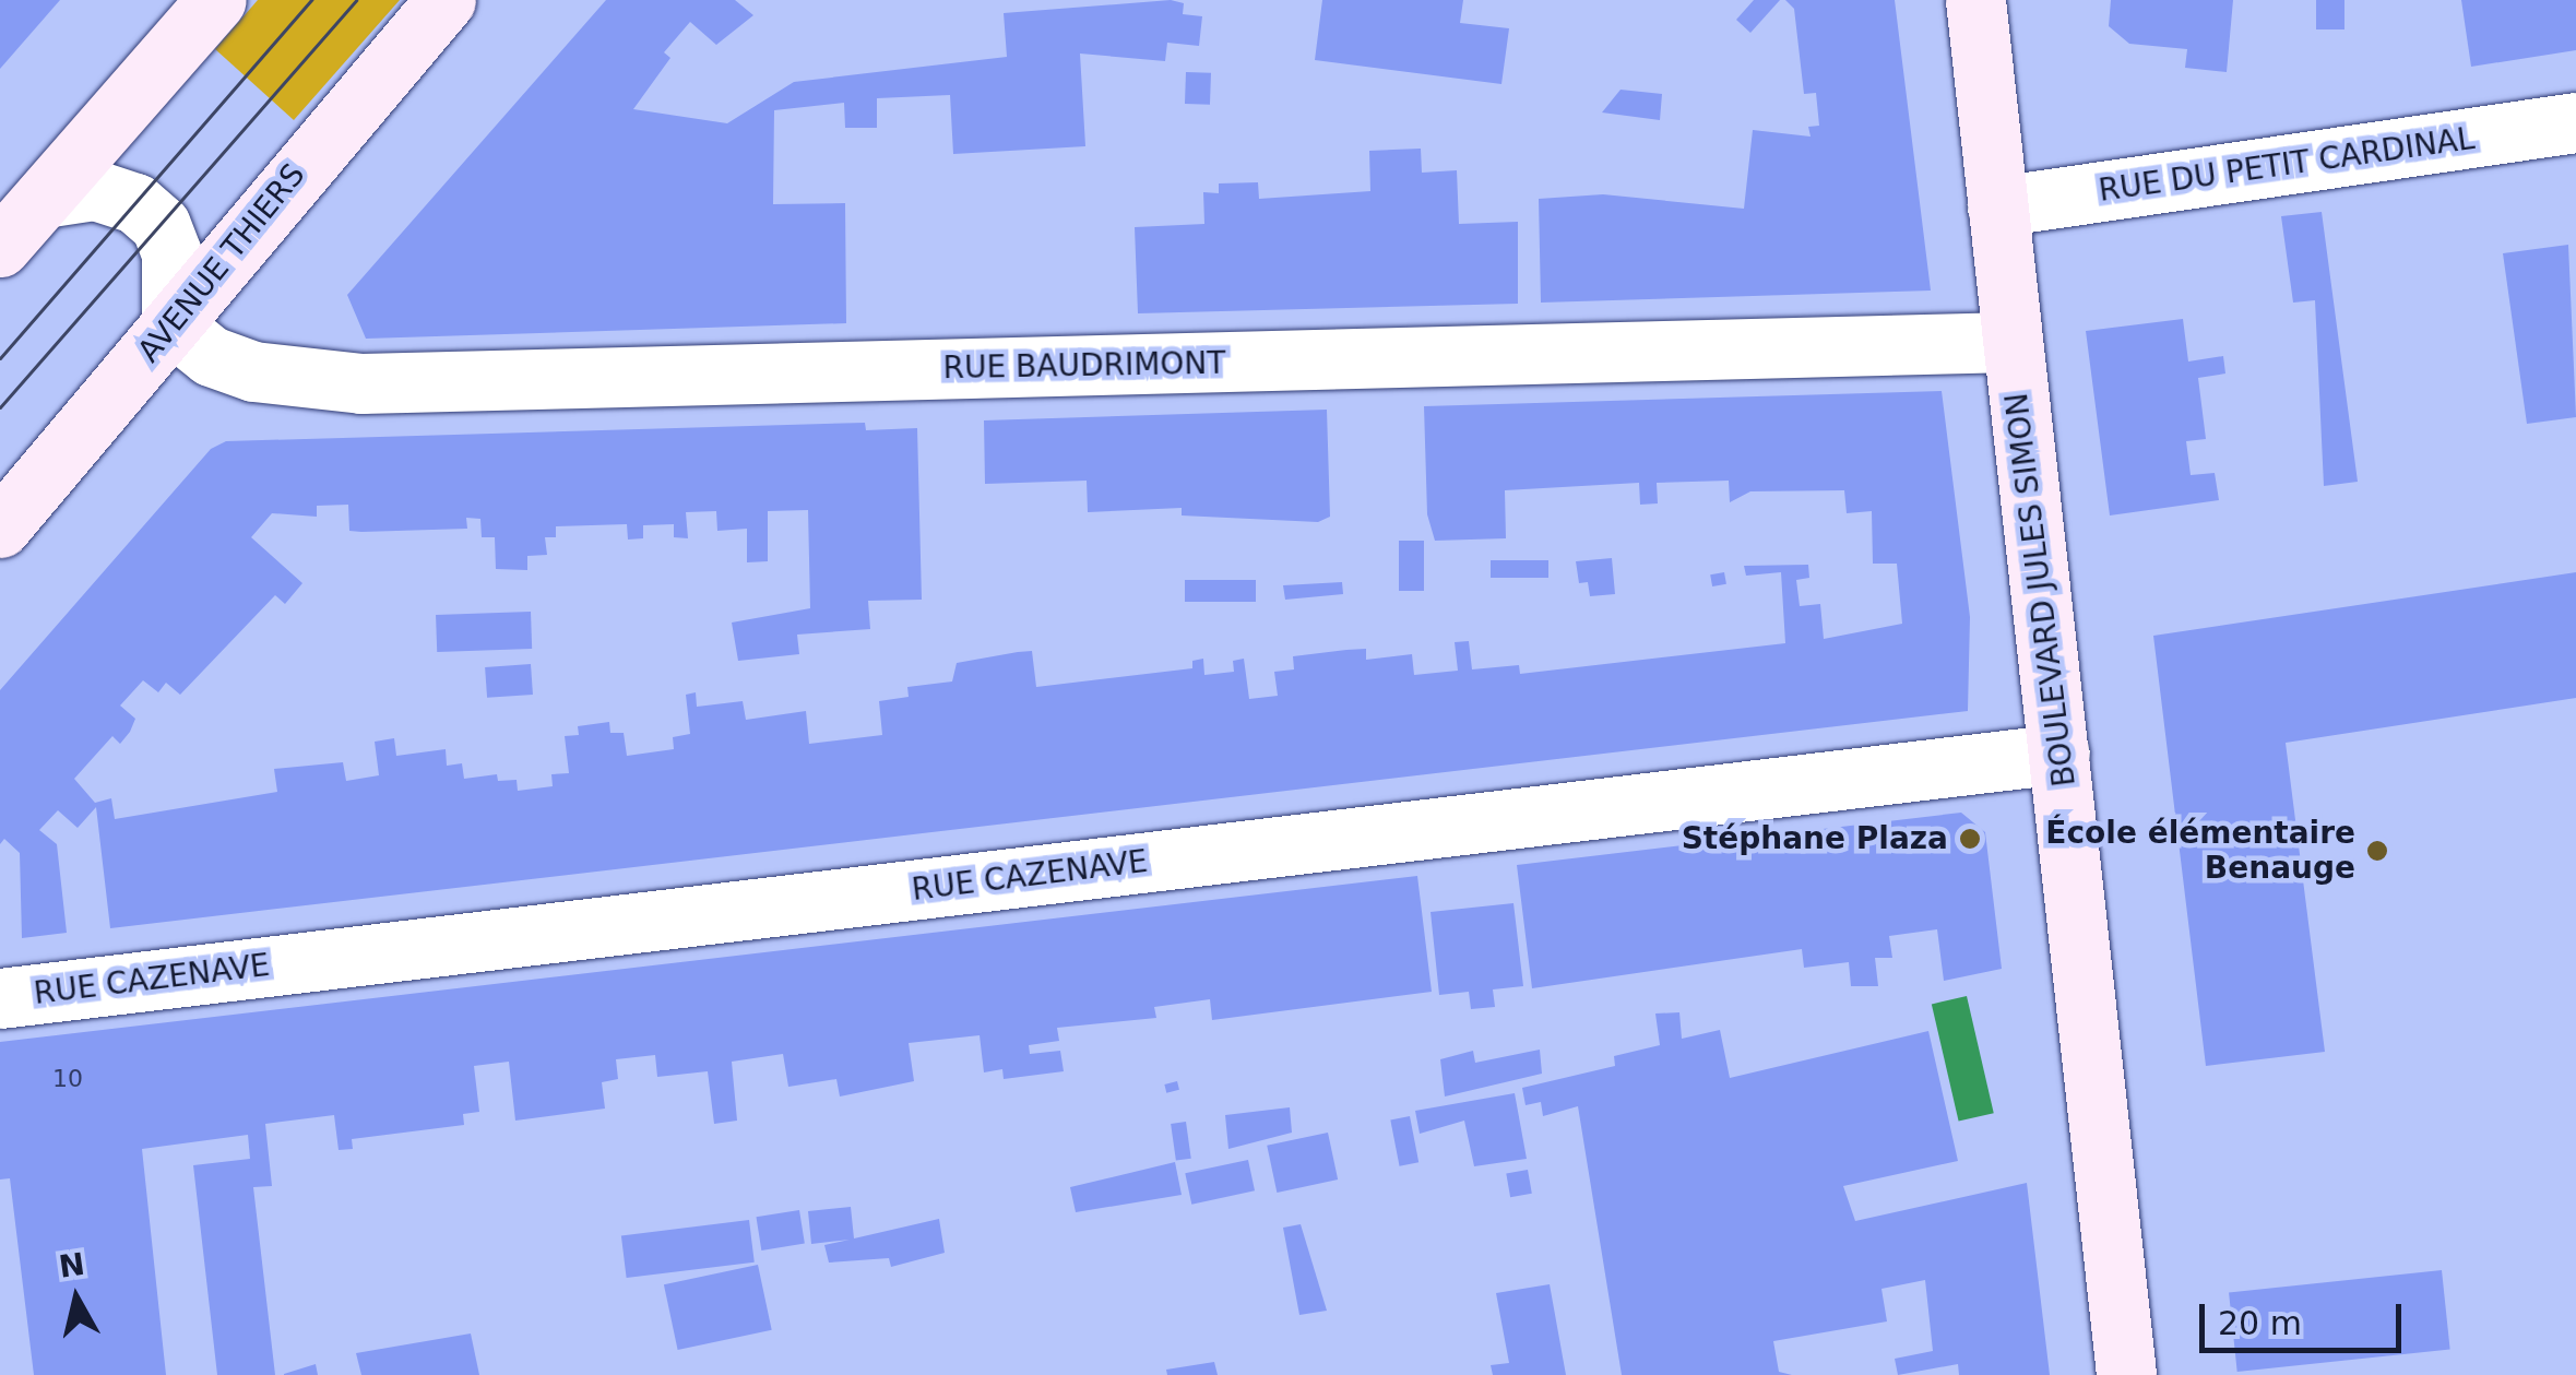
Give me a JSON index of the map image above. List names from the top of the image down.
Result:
{
  "streets": {
    "street": [
      "RUE DU PETIT CARDINAL",
      "AVENUE THIERS",
      "RUE BAUDRIMONT",
      "BOULEVARD JULES SIMON",
      "RUE CAZENAVE"
    ]
  },
  "crossings": [
    ["RUE DU PETIT CARDINAL", "BOULEVARD JULES SIMON"],
    ["AVENUE THIERS", "RUE BAUDRIMONT"],
    ["RUE BAUDRIMONT", "BOULEVARD JULES SIMON"],
    ["BOULEVARD JULES SIMON", "RUE CAZENAVE"]
  ],
  "places": ["Stéphane Plaza", "École élémentaire Benauge"],
  "house_numbers": ["10"],
  "scale_bar": "20 m",
  "north": "top"
}
